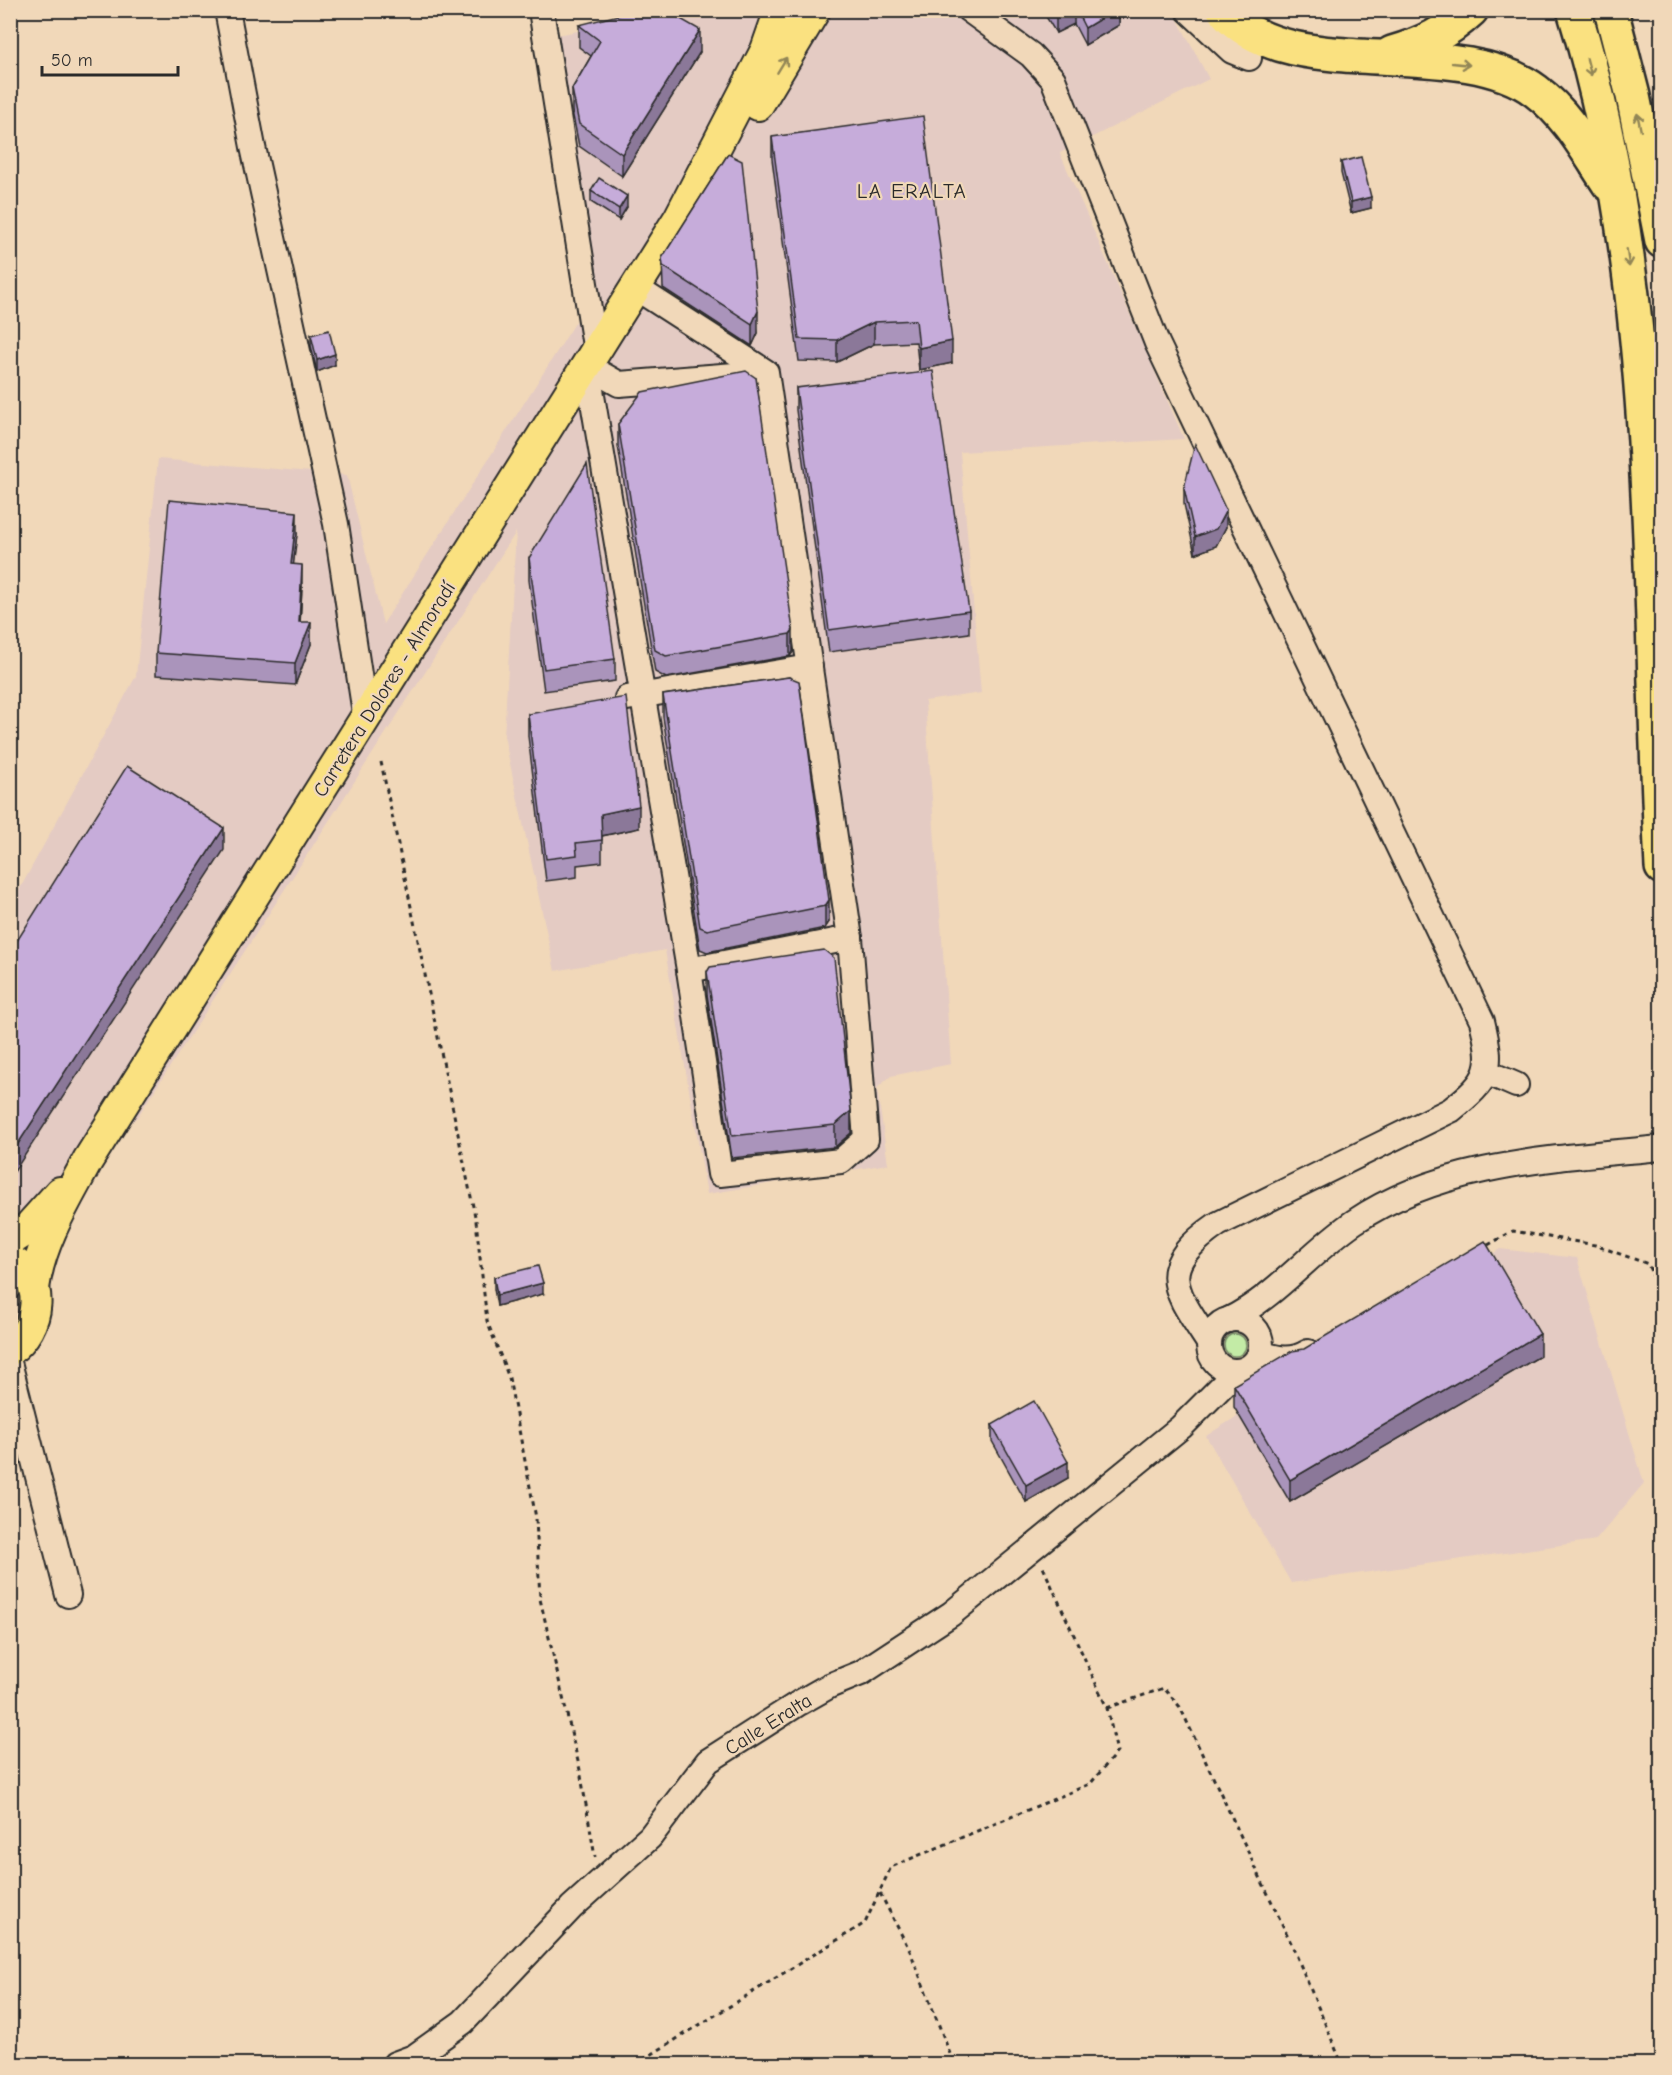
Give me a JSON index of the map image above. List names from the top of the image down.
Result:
{
  "streets": {
    "main road": ["Carretera Dolores - Almoradí"],
    "street": ["Calle Eralta"]
  },
  "districts": ["LA ERALTA"],
  "scale_bar": "50 m"
}
